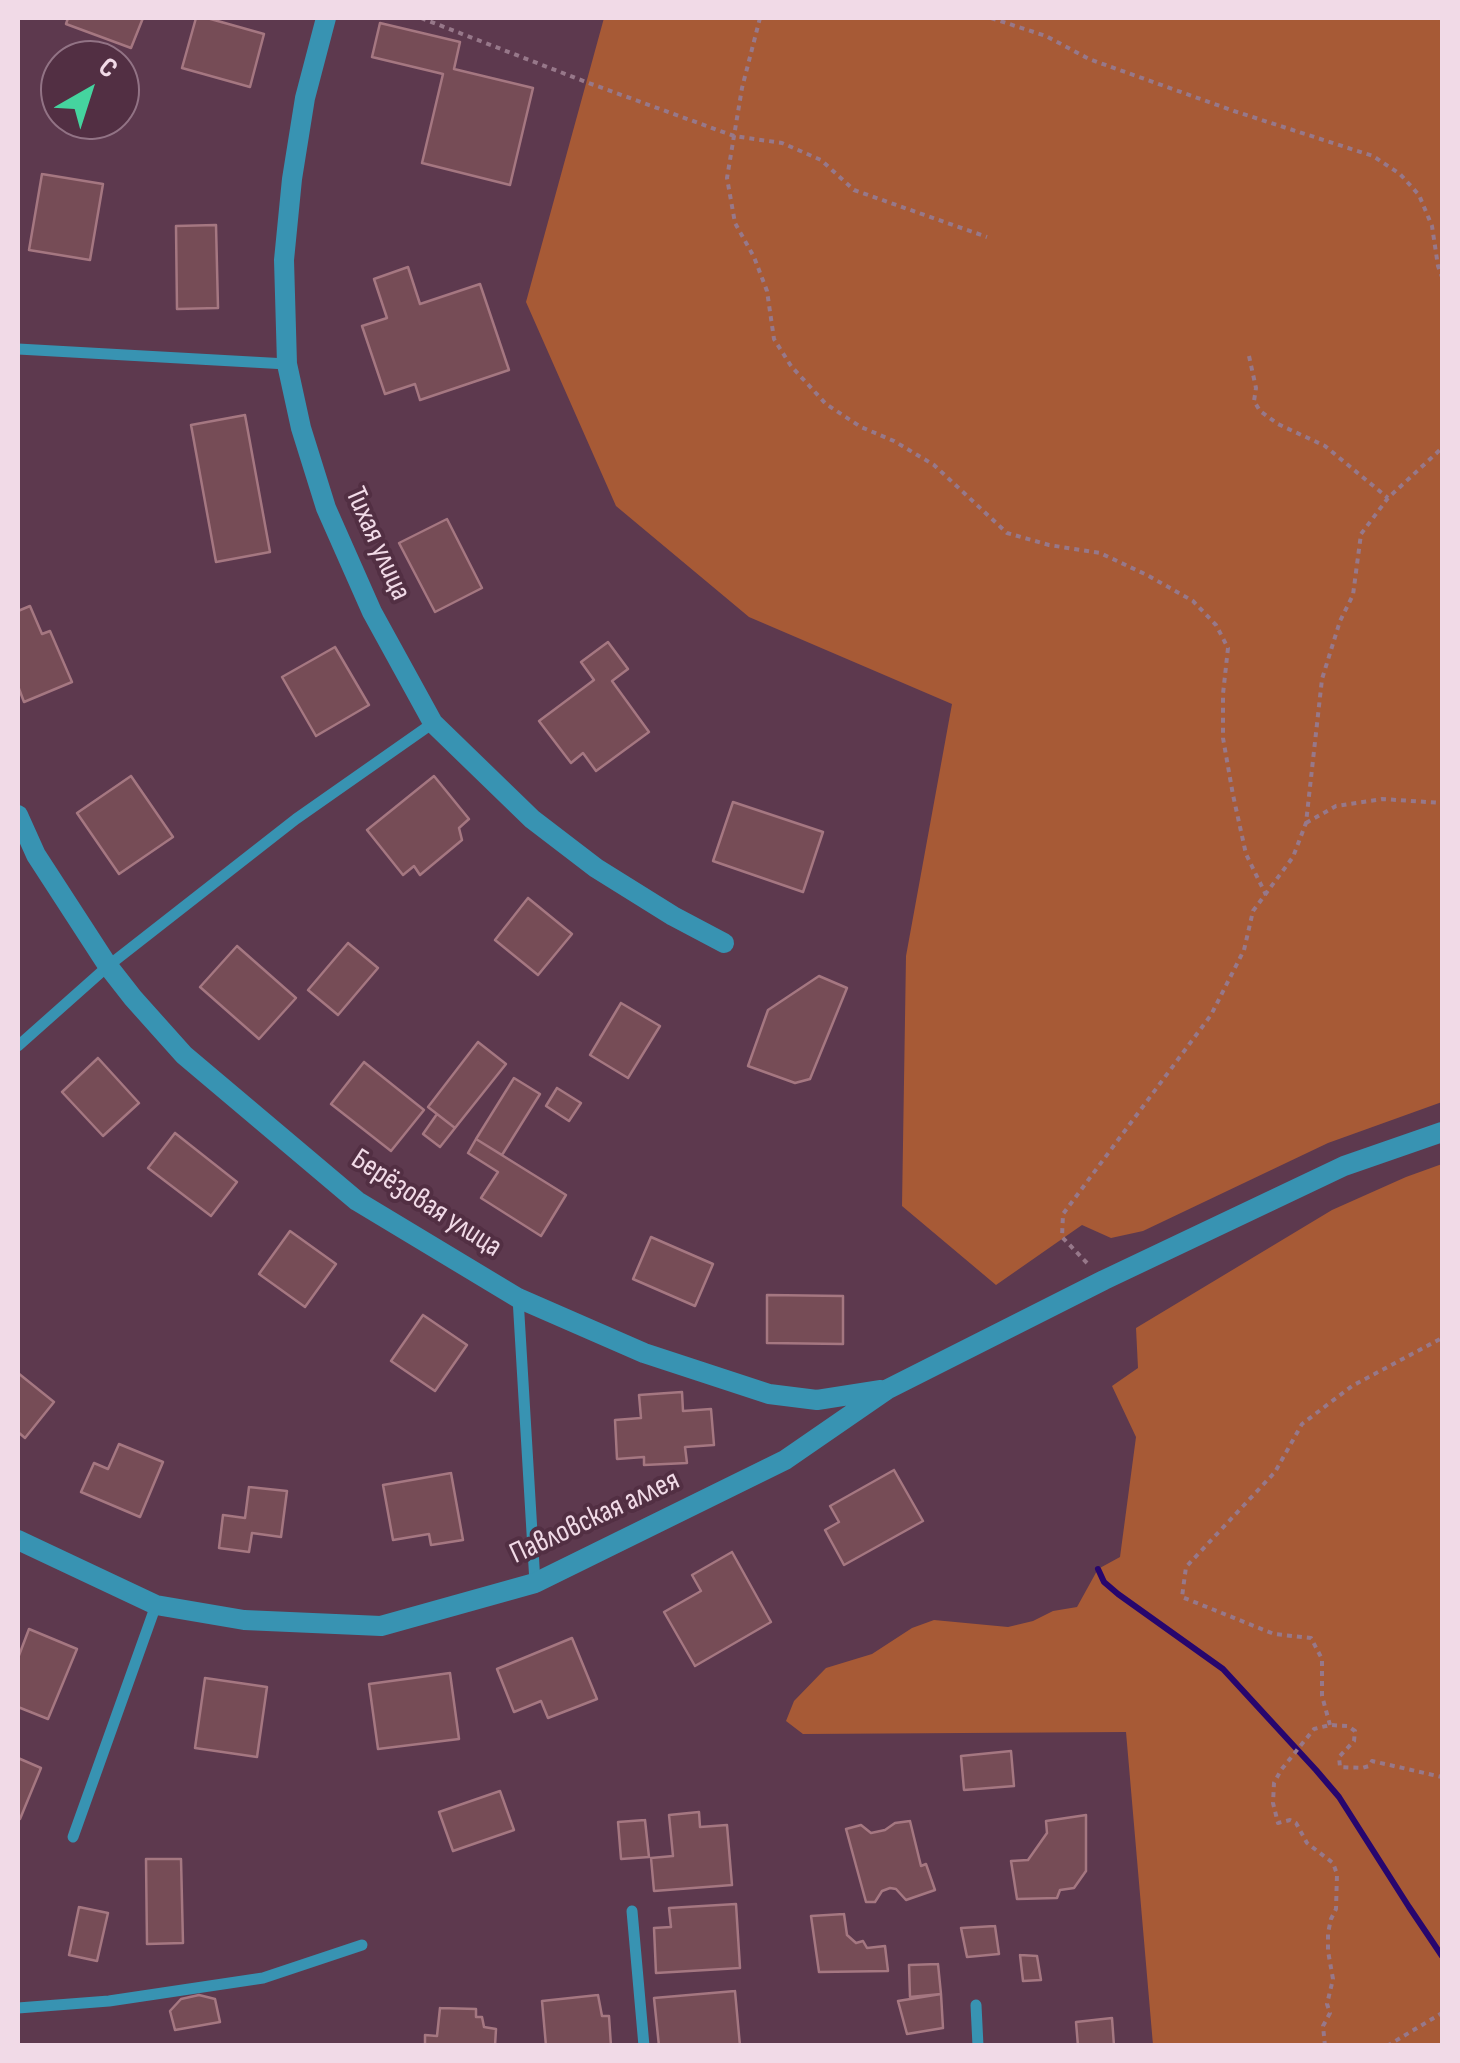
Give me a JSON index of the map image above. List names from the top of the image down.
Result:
{
  "streets": {
    "street": ["Тихая улица", "Берёзовая улица", "Павловская аллея"]
  },
  "crossings": [
    ["Берёзовая улица", "Павловская аллея"]
  ],
  "north": "top right"
}
